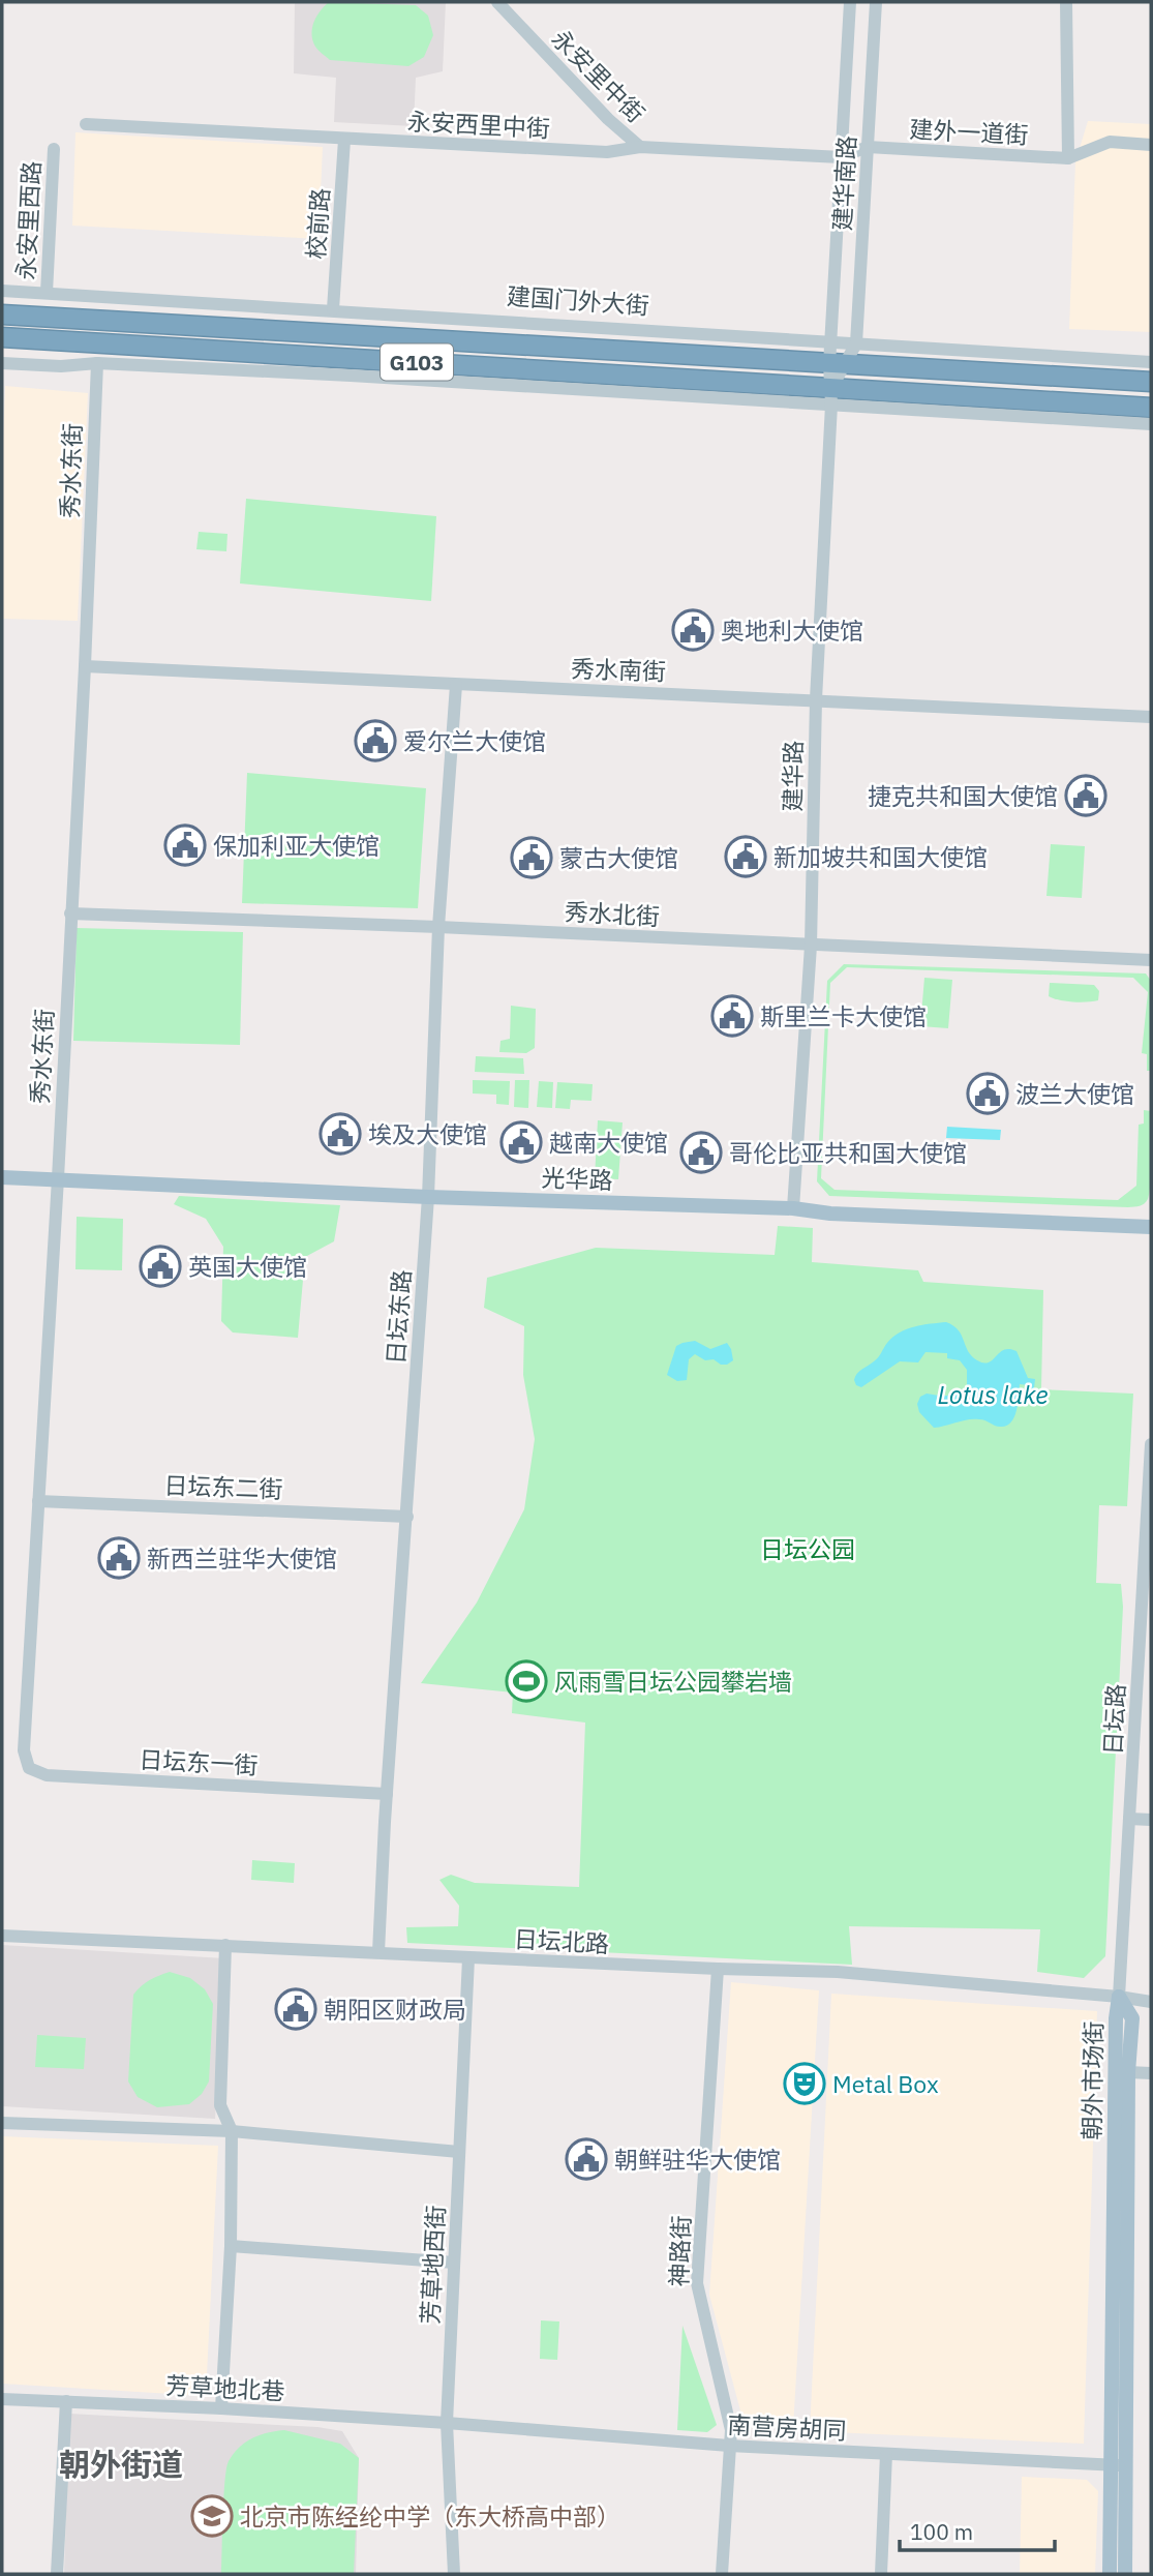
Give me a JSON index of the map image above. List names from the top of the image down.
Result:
{
  "streets": {
    "highway": ["建国门外大街", "G103"],
    "main road": ["光华路", "朝外市场街"],
    "street": [
      "永安里中街",
      "永安西里中街",
      "建外一道街",
      "建华南路",
      "永安里西路",
      "校前路",
      "秀水东街",
      "秀水南街",
      "建华路",
      "秀水北街",
      "日坛东路",
      "日坛东二街",
      "日坛路",
      "日坛东一街",
      "日坛北路",
      "神路街",
      "芳草地西街",
      "芳草地北巷",
      "南营房胡同"
    ]
  },
  "crossings": [
    ["永安里中街", "永安西里中街"],
    ["永安西里中街", "建外一道街"],
    ["永安西里中街", "建华南路"],
    ["永安西里中街", "校前路"],
    ["建外一道街", "建华南路"],
    ["建华南路", "建国门外大街"],
    ["永安里西路", "建国门外大街"],
    ["校前路", "建国门外大街"],
    ["G103", "建华路"],
    ["秀水东街", "秀水南街"],
    ["秀水东街", "秀水北街"],
    ["秀水东街", "光华路"],
    ["秀水东街", "日坛东二街"],
    ["秀水东街", "日坛东一街"],
    ["秀水南街", "建华路"],
    ["秀水南街", "日坛东路"],
    ["建华路", "秀水北街"],
    ["建华路", "光华路"],
    ["秀水北街", "日坛东路"],
    ["光华路", "日坛东路"],
    ["日坛东路", "日坛东二街"],
    ["日坛东路", "日坛东一街"],
    ["日坛东路", "日坛北路"],
    ["日坛路", "日坛北路"],
    ["日坛路", "朝外市场街"],
    ["日坛北路", "朝外市场街"],
    ["日坛北路", "神路街"],
    ["日坛北路", "芳草地西街"],
    ["朝外市场街", "南营房胡同"],
    ["神路街", "南营房胡同"],
    ["芳草地西街", "芳草地北巷"],
    ["芳草地西街", "南营房胡同"],
    ["芳草地北巷", "南营房胡同"]
  ],
  "districts": ["朝外街道"],
  "water": ["Lotus lake"],
  "parks": ["日坛公园"],
  "places": {
    "public building": [
      "奥地利大使馆",
      "爱尔兰大使馆",
      "捷克共和国大使馆",
      "保加利亚大使馆",
      "新加坡共和国大使馆",
      "蒙古大使馆",
      "斯里兰卡大使馆",
      "波兰大使馆",
      "埃及大使馆",
      "越南大使馆",
      "哥伦比亚共和国大使馆",
      "英国大使馆",
      "新西兰驻华大使馆",
      "朝阳区财政局",
      "朝鲜驻华大使馆"
    ],
    "sports": ["风雨雪日坛公园攀岩墙"],
    "theatre": ["Metal Box"],
    "school or university": ["北京市陈经纶中学（东大桥高中部）"]
  },
  "scale_bar": "100 m"
}
